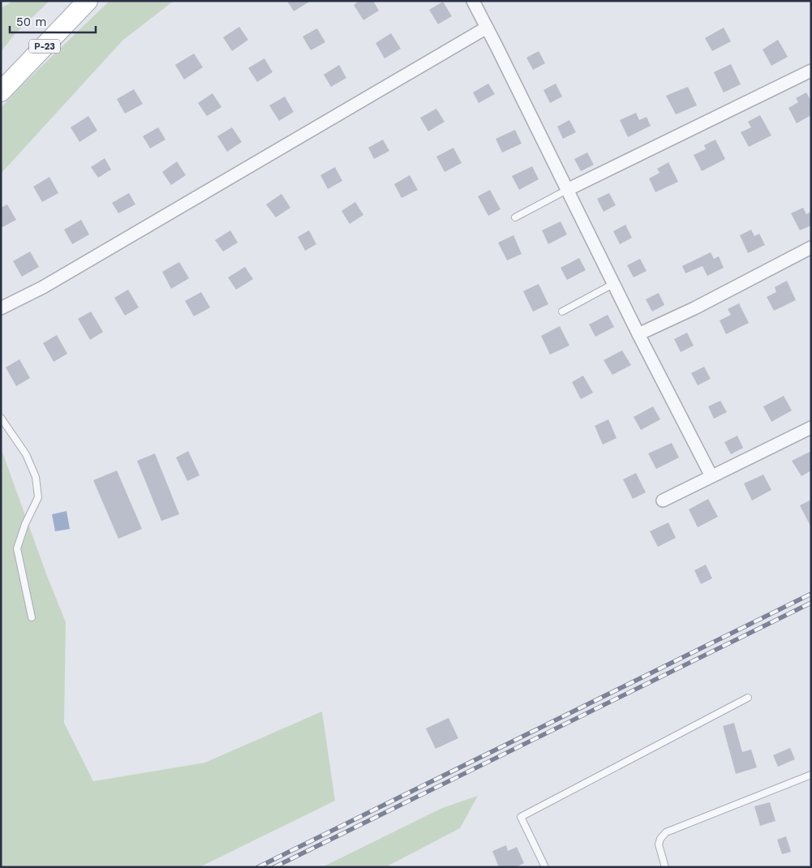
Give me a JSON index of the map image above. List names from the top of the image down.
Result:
{
  "streets": {
    "main road": ["Р-23"]
  },
  "scale_bar": "50 m"
}
